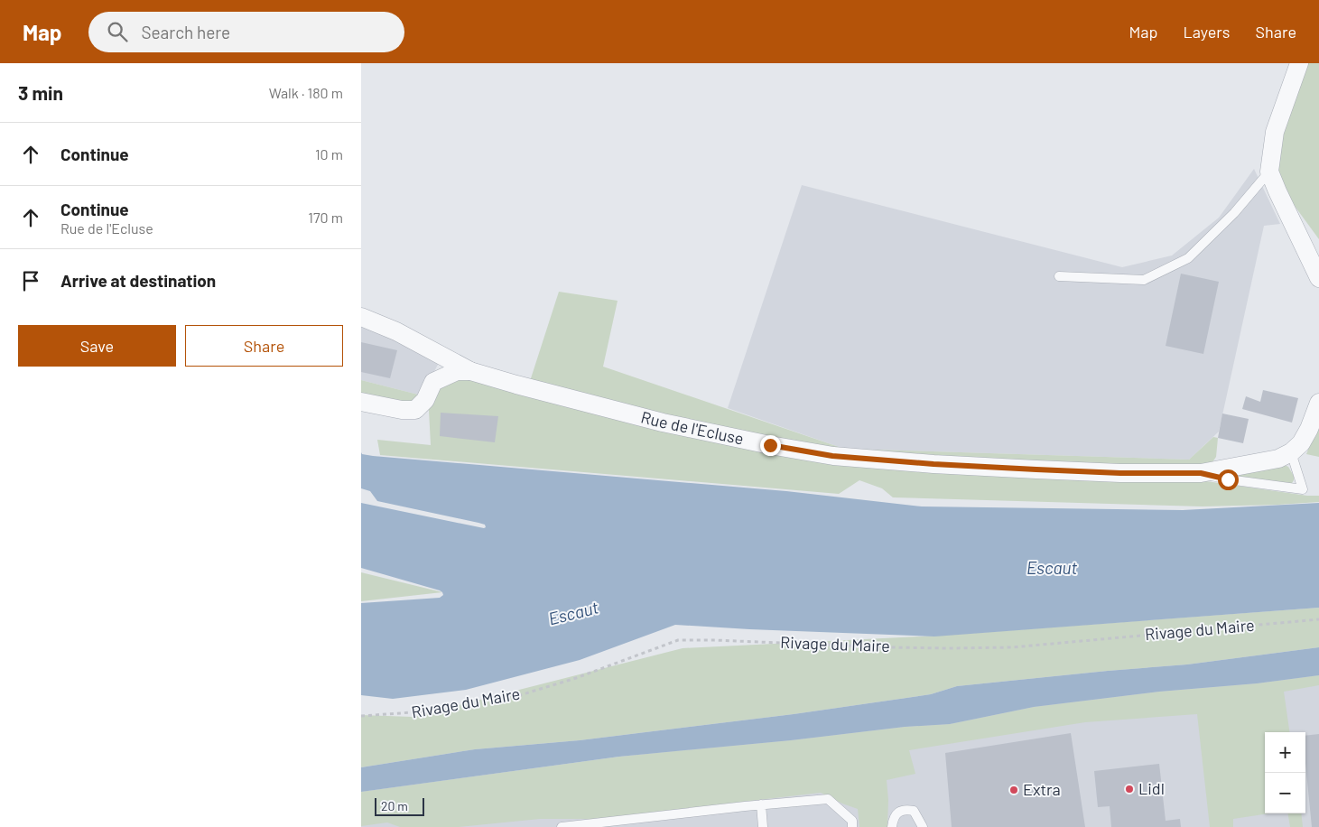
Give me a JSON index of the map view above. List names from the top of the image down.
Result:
{
  "streets": {
    "street": ["Rue de l'Ecluse"],
    "path": ["Rivage du Maire"]
  },
  "water": ["Escaut"],
  "places": ["Lidl", "Extra"],
  "scale_bar": "20 m",
  "page": {
    "header": "Map",
    "search": "Search here",
    "nav": ["Map", "Layers", "Share"],
    "heading": ["3 min", "Walk · 180 m"],
    "list": [
      ["Continue", "10 m"],
      ["Continue", "Rue de l'Ecluse", "170 m"],
      "Arrive at destination"
    ],
    "buttons": ["Save", "Share"],
    "map_buttons": ["+", "−"],
    "scale": "20 m"
  }
}
